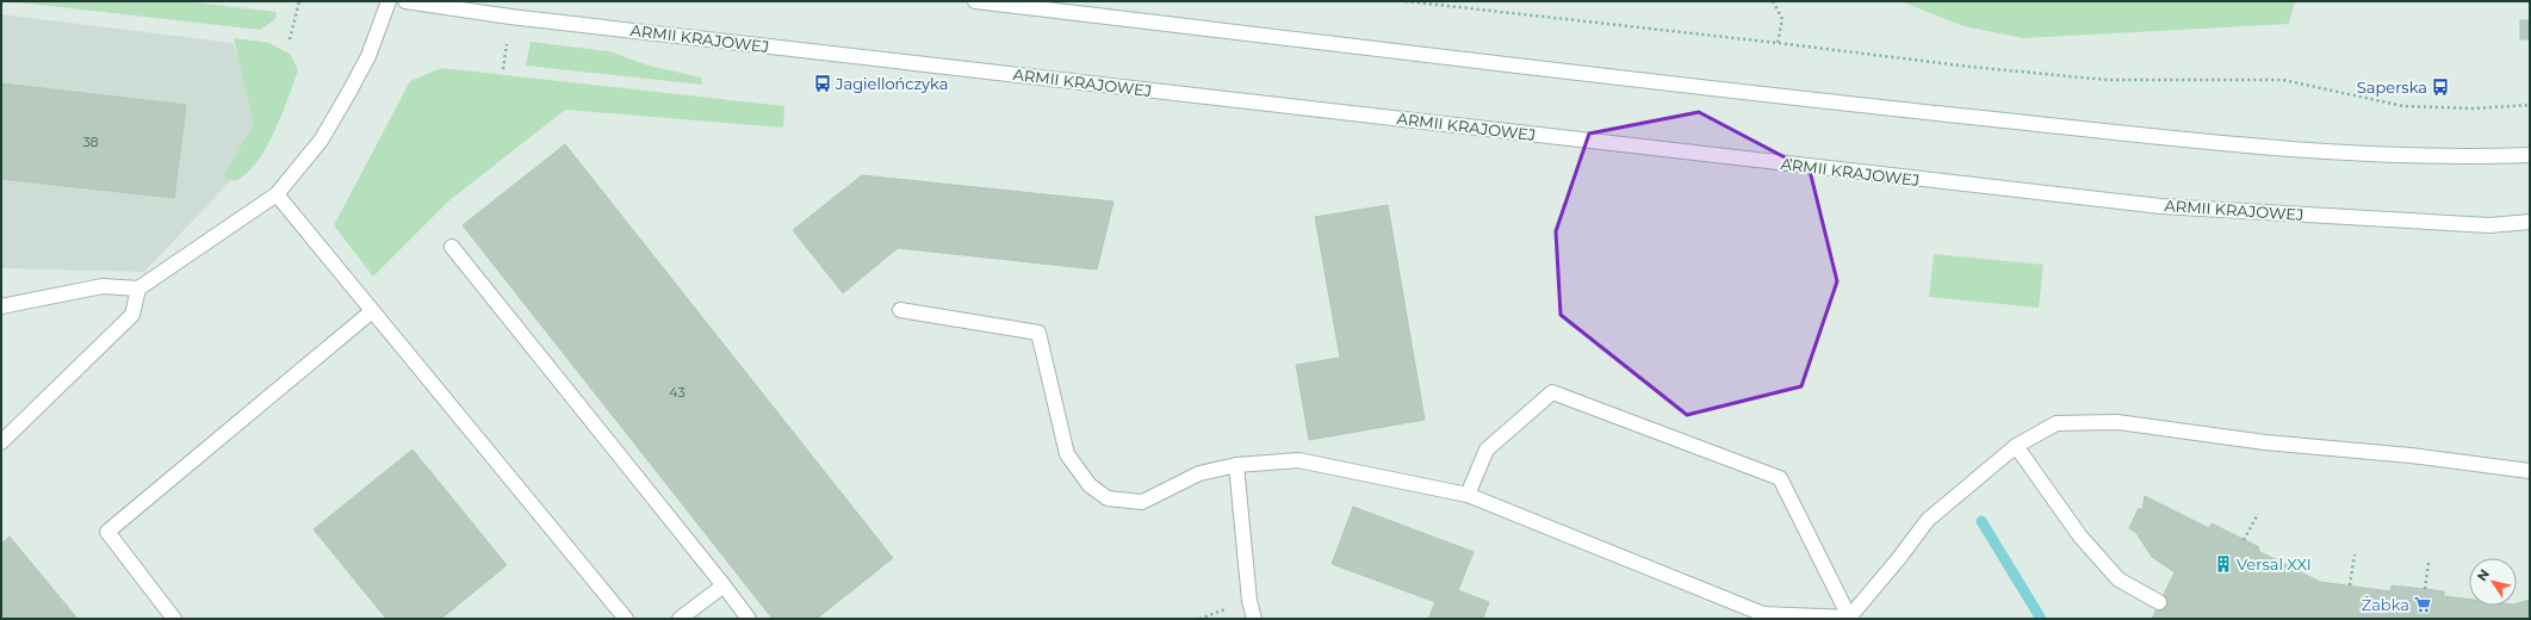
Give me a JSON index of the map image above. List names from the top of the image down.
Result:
{
  "streets": {
    "main road": ["ARMII KRAJOWEJ"]
  },
  "places": {
    "bus stop": ["Jagiellończyka", "Saperska"],
    "building": ["Versal XXI"],
    "supermarket": ["Żabka"]
  },
  "house_numbers": ["38", "43"],
  "north": "top left"
}
